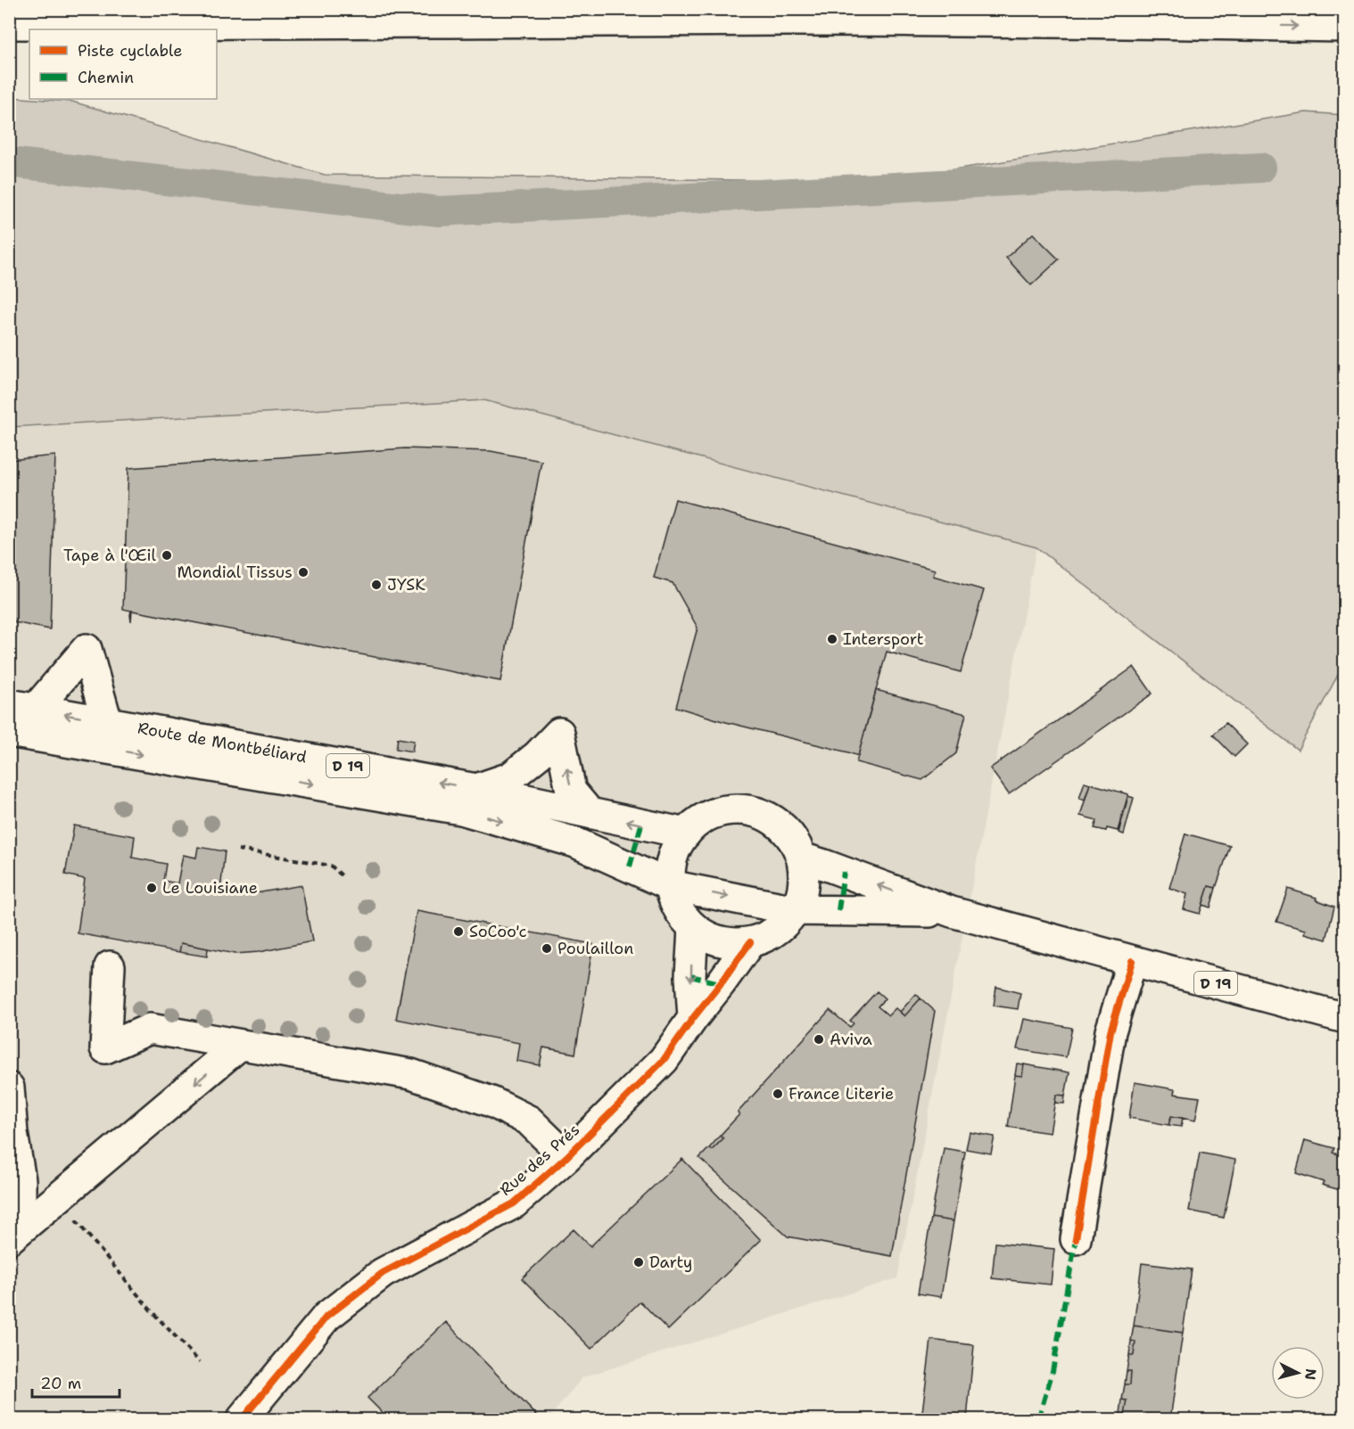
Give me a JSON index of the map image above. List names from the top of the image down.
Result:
{
  "streets": {
    "main road": ["Route de Montbéliard", "D 19", "Rue des Prés"]
  },
  "crossings": [
    ["Route de Montbéliard", "D 19"]
  ],
  "places": [
    "Tape à l'Œil",
    "Mondial Tissus",
    "JYSK",
    "Intersport",
    "Le Louisiane",
    "SoCoo'c",
    "Poulaillon",
    "Aviva",
    "France Literie",
    "Darty"
  ],
  "legend": ["Piste cyclable", "Chemin"],
  "scale_bar": "20 m",
  "north": "right"
}
